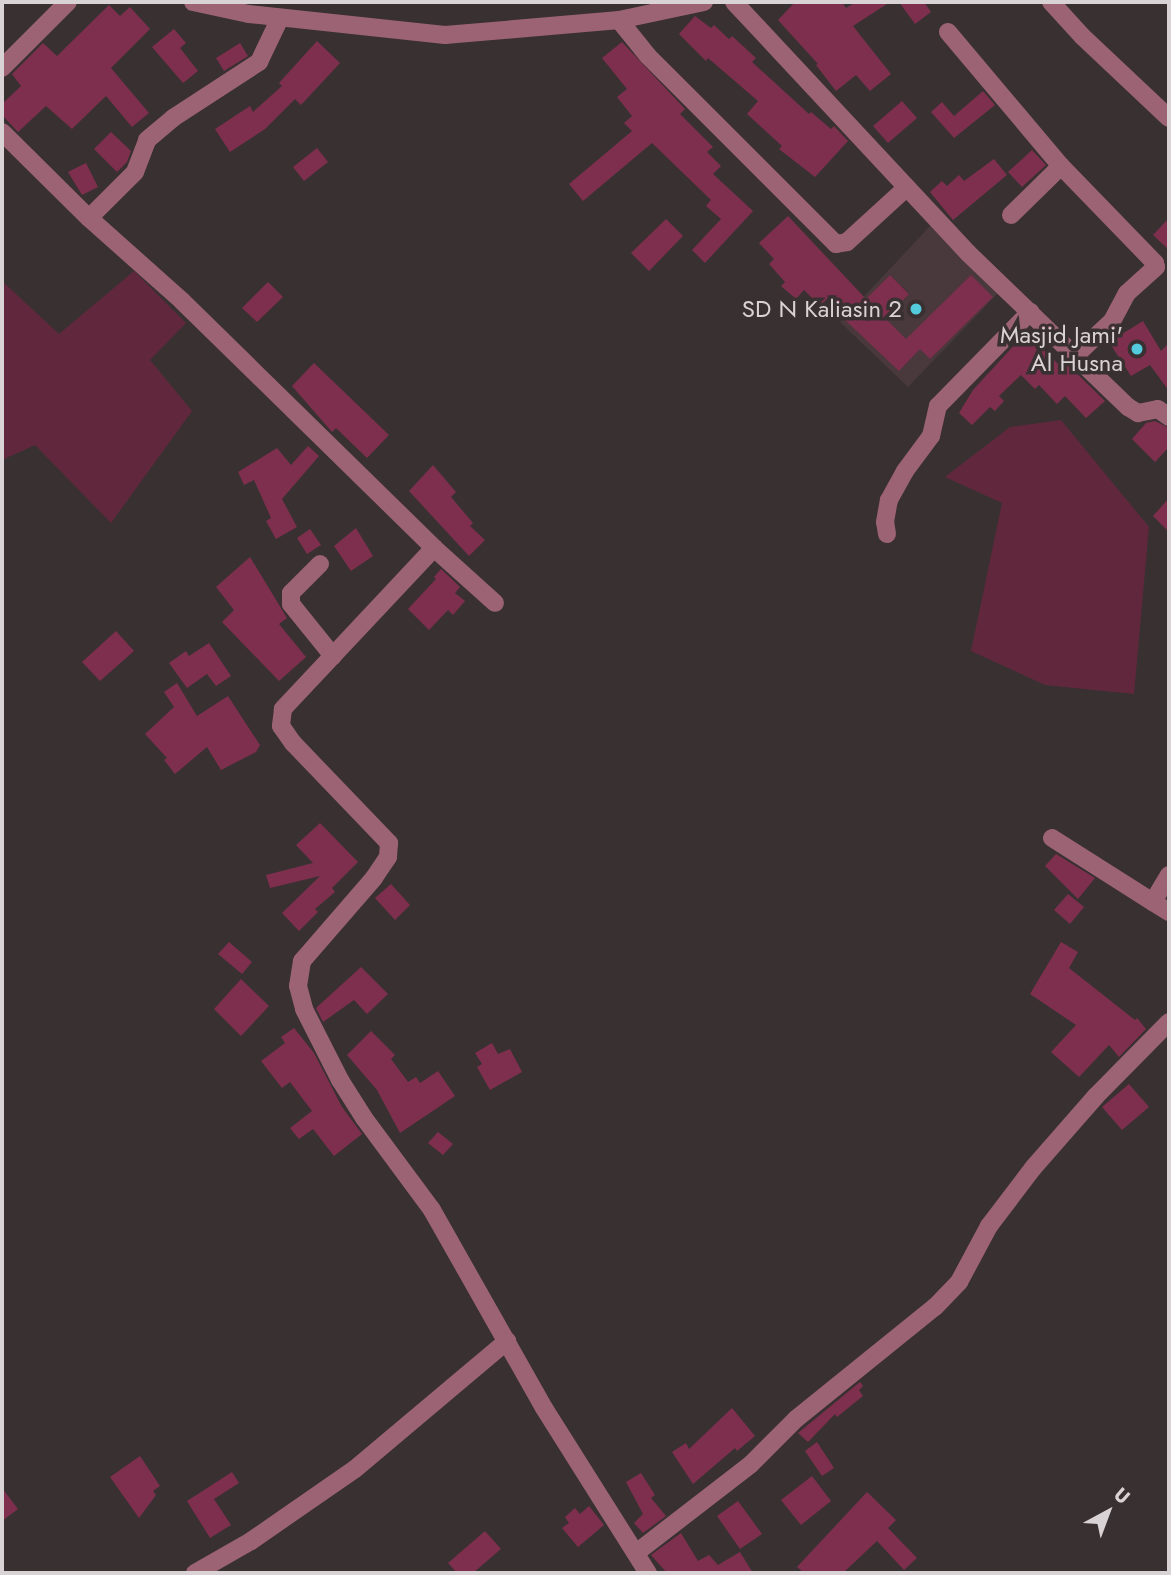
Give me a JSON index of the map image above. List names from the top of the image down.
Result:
{
  "places": ["SD N Kaliasin 2", "Masjid Jami' Al Husna"],
  "north": "top right"
}
